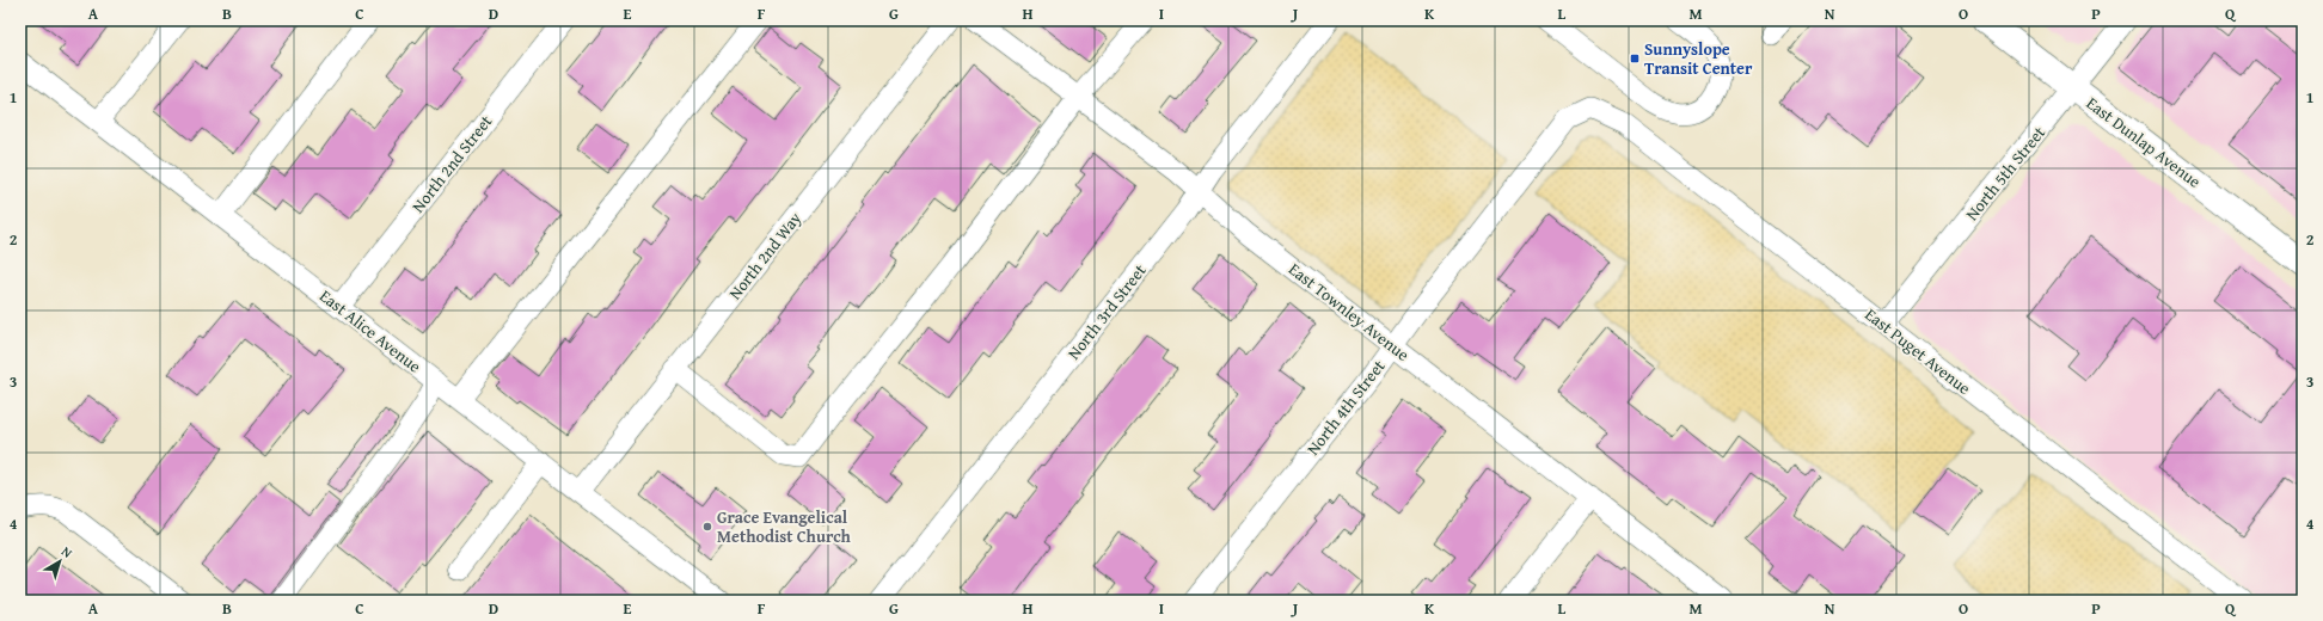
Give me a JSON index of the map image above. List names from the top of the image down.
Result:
{
  "streets": {
    "main road": ["East Dunlap Avenue"],
    "street": [
      "North 2nd Street",
      "North 5th Street",
      "North 2nd Way",
      "North 3rd Street",
      "East Townley Avenue",
      "East Alice Avenue",
      "East Puget Avenue",
      "North 4th Street"
    ]
  },
  "crossings": [
    ["East Dunlap Avenue", "North 5th Street"],
    ["North 2nd Street", "East Alice Avenue"],
    ["North 5th Street", "East Puget Avenue"],
    ["North 2nd Way", "East Alice Avenue"],
    ["North 3rd Street", "East Townley Avenue"],
    ["East Townley Avenue", "North 4th Street"],
    ["East Puget Avenue", "North 4th Street"]
  ],
  "places": {
    "transit": ["Sunnyslope Transit Center"],
    "other": ["Grace Evangelical Methodist Church"]
  },
  "north": "top right",
  "grid": {
    "columns": [
      "A",
      "B",
      "C",
      "D",
      "E",
      "F",
      "G",
      "H",
      "I",
      "J",
      "K",
      "L",
      "M",
      "N",
      "O",
      "P",
      "Q"
    ],
    "rows": [
      "1",
      "2",
      "3",
      "4"
    ]
  }
}
